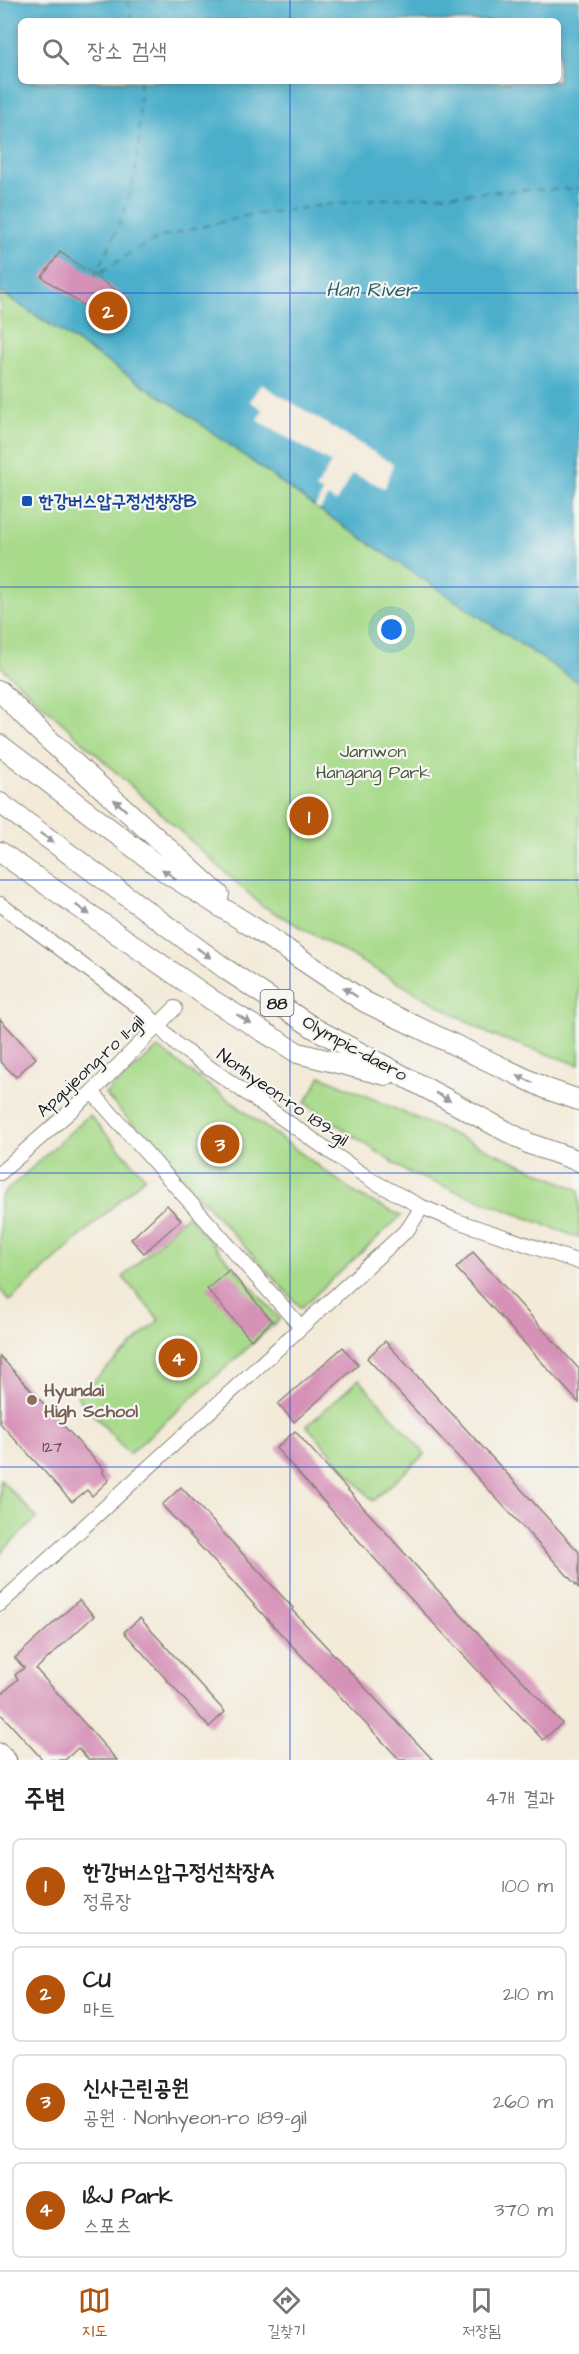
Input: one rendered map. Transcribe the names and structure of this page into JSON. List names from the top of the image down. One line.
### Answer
{"streets":{"highway":["88","Olympic-daero"],"street":["Apgujeong-ro 11-gil","Nonhyeon-ro 189-gil"]},"crossings":[["Apgujeong-ro 11-gil","Nonhyeon-ro 189-gil"]],"water":["Han River"],"parks":["Jamwon Hangang Park"],"places":{"transit":["한강버스압구정선창장B"],"other":["Hyundai High School"]},"house_numbers":["127"],"page":{"search":"장소 검색","pins":["2","1","3","4"],"heading":["주변","4개 결과"],"list":[{"mark":"1","name":"한강버스압구정선착장A","note":"정류장","value":"100 m"},{"mark":"2","name":"CU","note":"마트","value":"210 m"},{"mark":"3","name":"신사근린공원","note":"공원 · Nonhyeon-ro 189-gil","value":"260 m"},{"mark":"4","name":"I&J Park","note":"스포츠","value":"370 m"}],"nav":["지도","길찾기","저장됨"]}}
